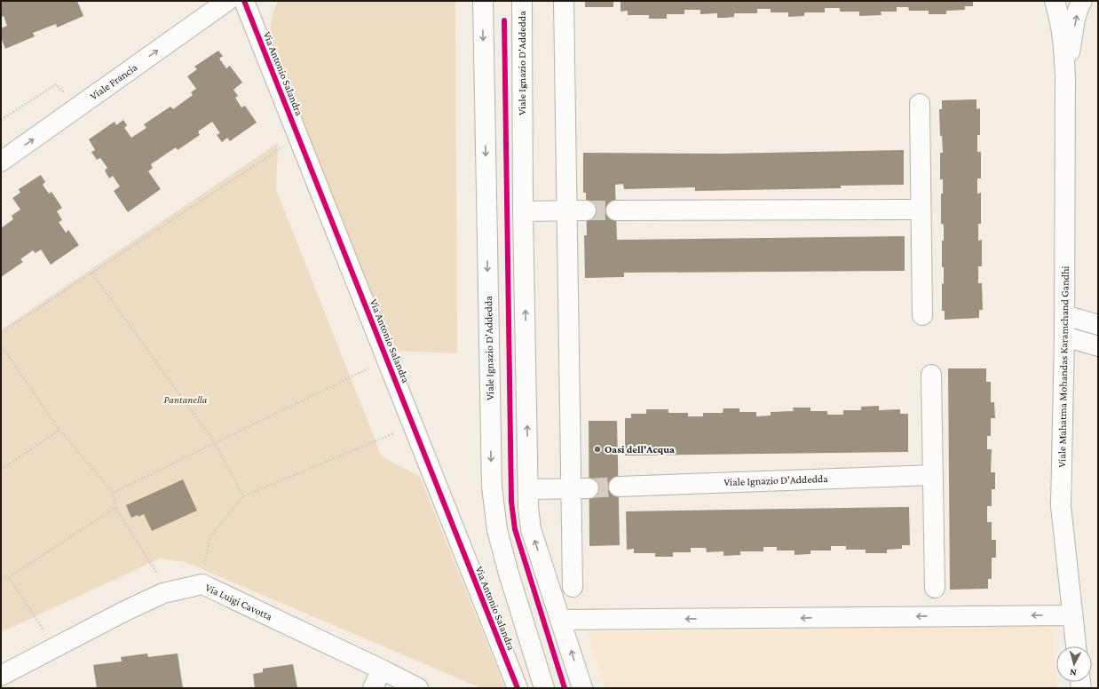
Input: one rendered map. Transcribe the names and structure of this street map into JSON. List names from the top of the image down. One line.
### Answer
{"streets":{"street":["Viale Ignazio D'Addedda","Via Antonio Salandra","Viale Francia","Viale Mahatma Mohandas Karamchand Gandhi","Via Luigi Cavotta"]},"one_way":["Viale Francia"],"parks":["Pantanella"],"places":["Oasi dell'Acqua"],"north":"bottom"}
